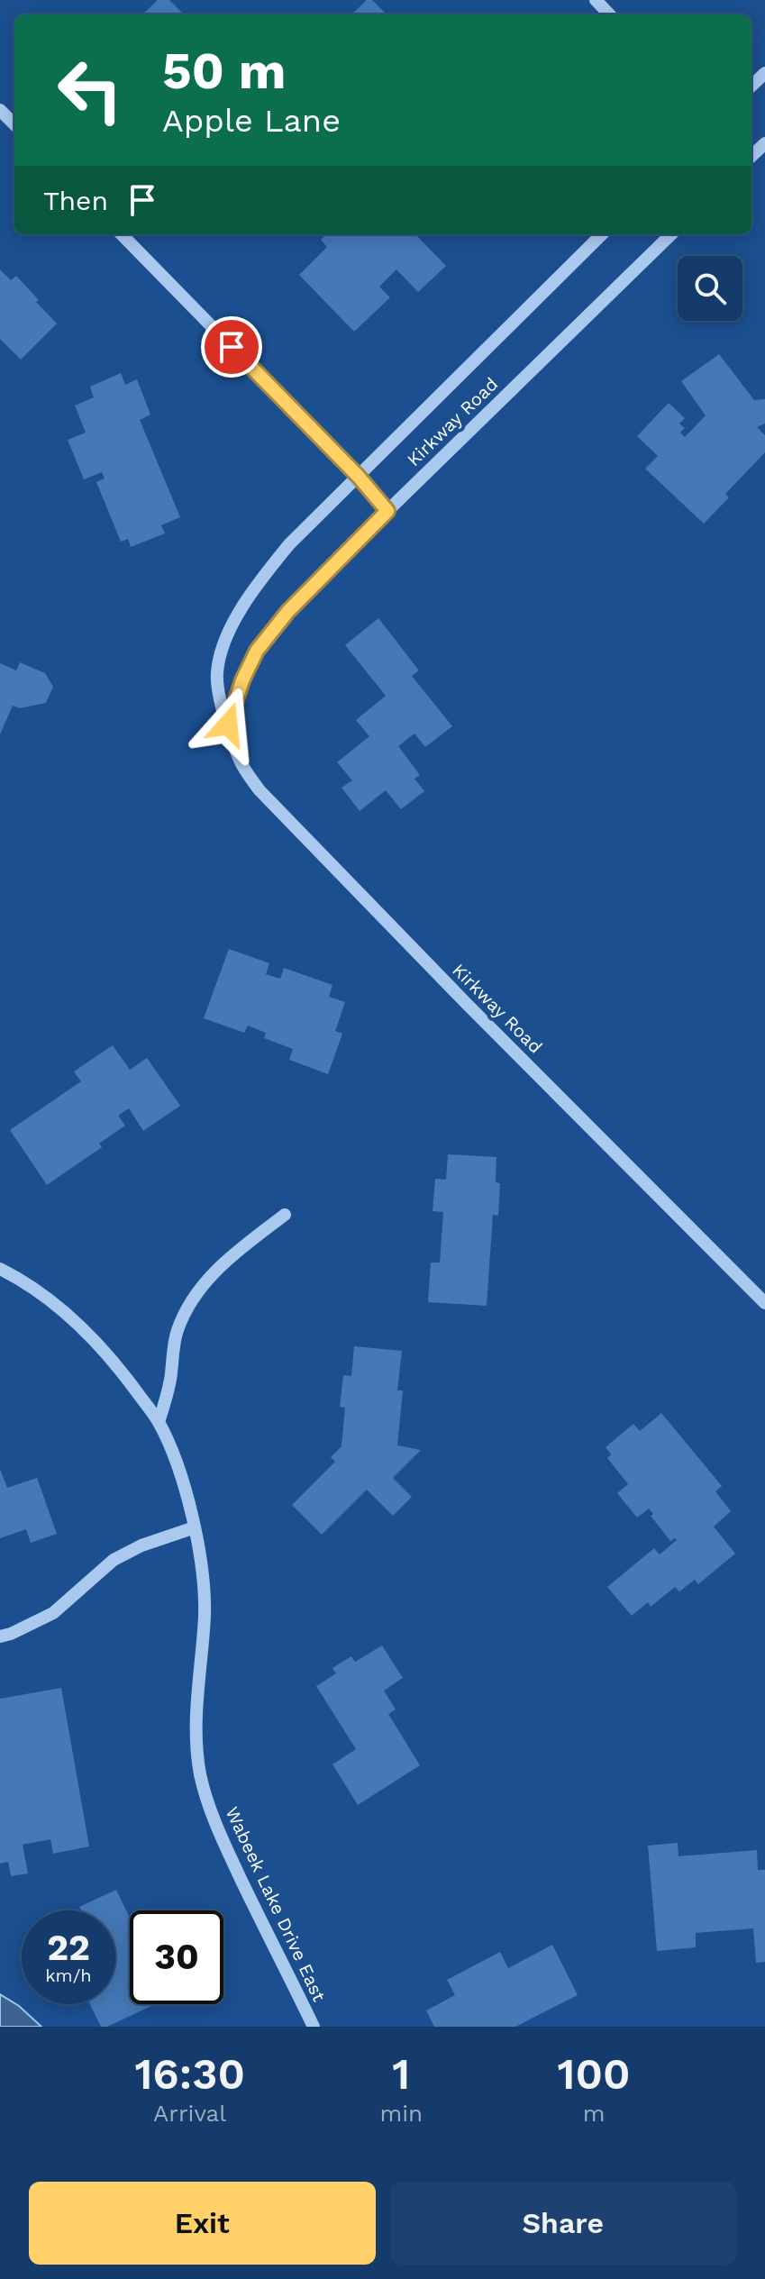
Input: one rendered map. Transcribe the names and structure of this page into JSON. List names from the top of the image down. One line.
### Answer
{"streets":{"street":["Kirkway Road","Wabeek Lake Drive East"]},"page":{"turn":["50 m","Apple Lane"],"then":"Then","speed":"22 km/h","limit":"30","eta":["16:30","Arrival","1","min","100","m"],"buttons":["Exit","Share"]}}
